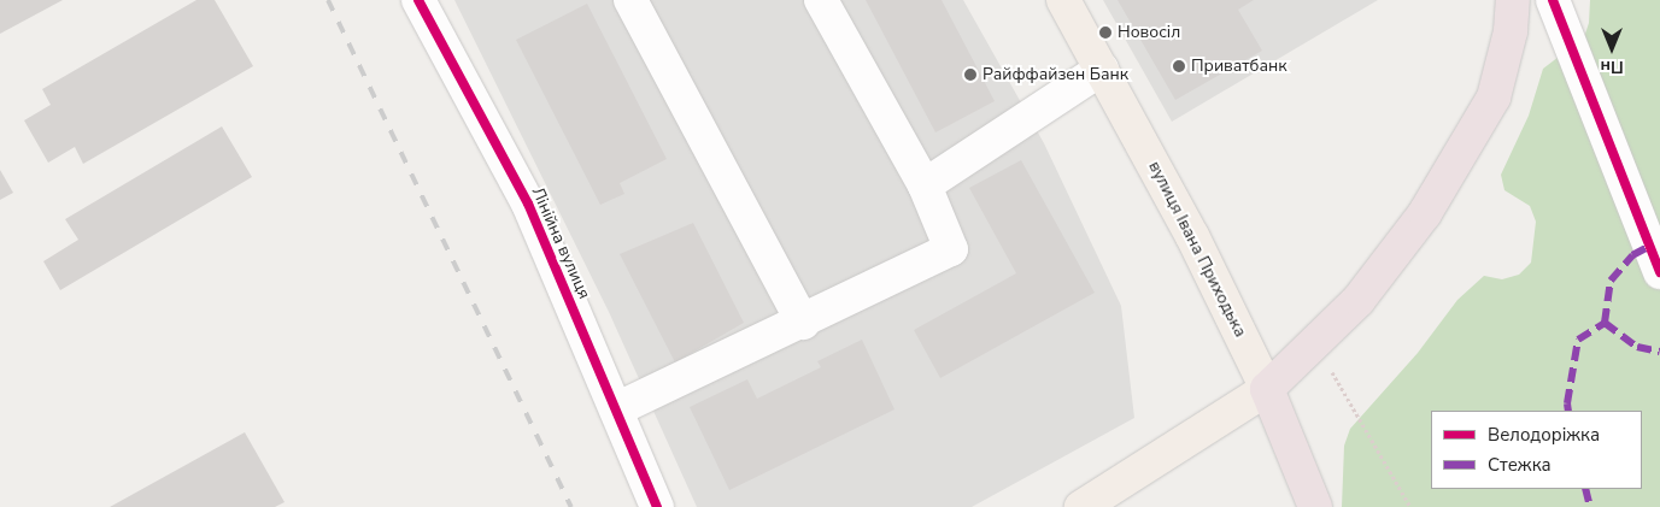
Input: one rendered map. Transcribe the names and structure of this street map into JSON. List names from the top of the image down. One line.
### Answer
{"streets":{"highway":["вулиця Івана Приходька"],"street":["Лінійна вулиця"]},"places":["Новосіл","Приватбанк","Райффайзен Банк"],"legend":["Велодоріжка","Стежка"],"north":"bottom"}
